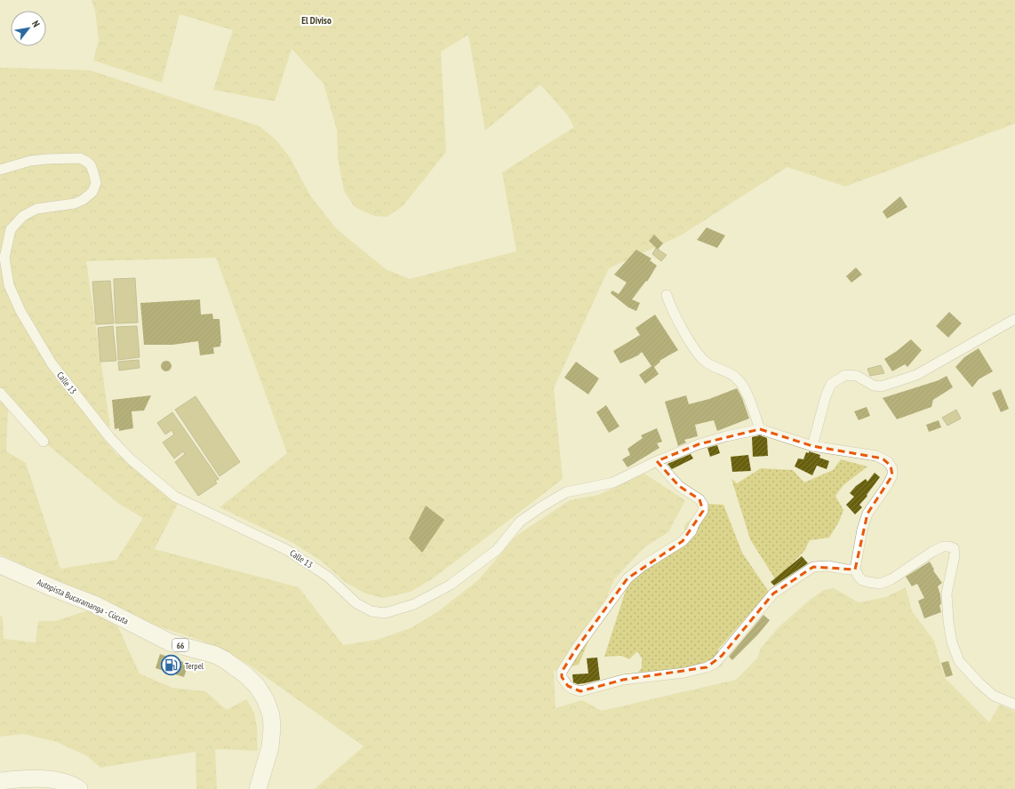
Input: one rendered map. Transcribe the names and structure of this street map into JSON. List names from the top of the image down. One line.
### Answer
{"streets":{"highway":["Autopista Bucaramanga - Cúcuta","66"],"street":["Calle 13"]},"districts":["El Diviso"],"places":{"fuel station":["Terpel"]},"north":"top right"}
